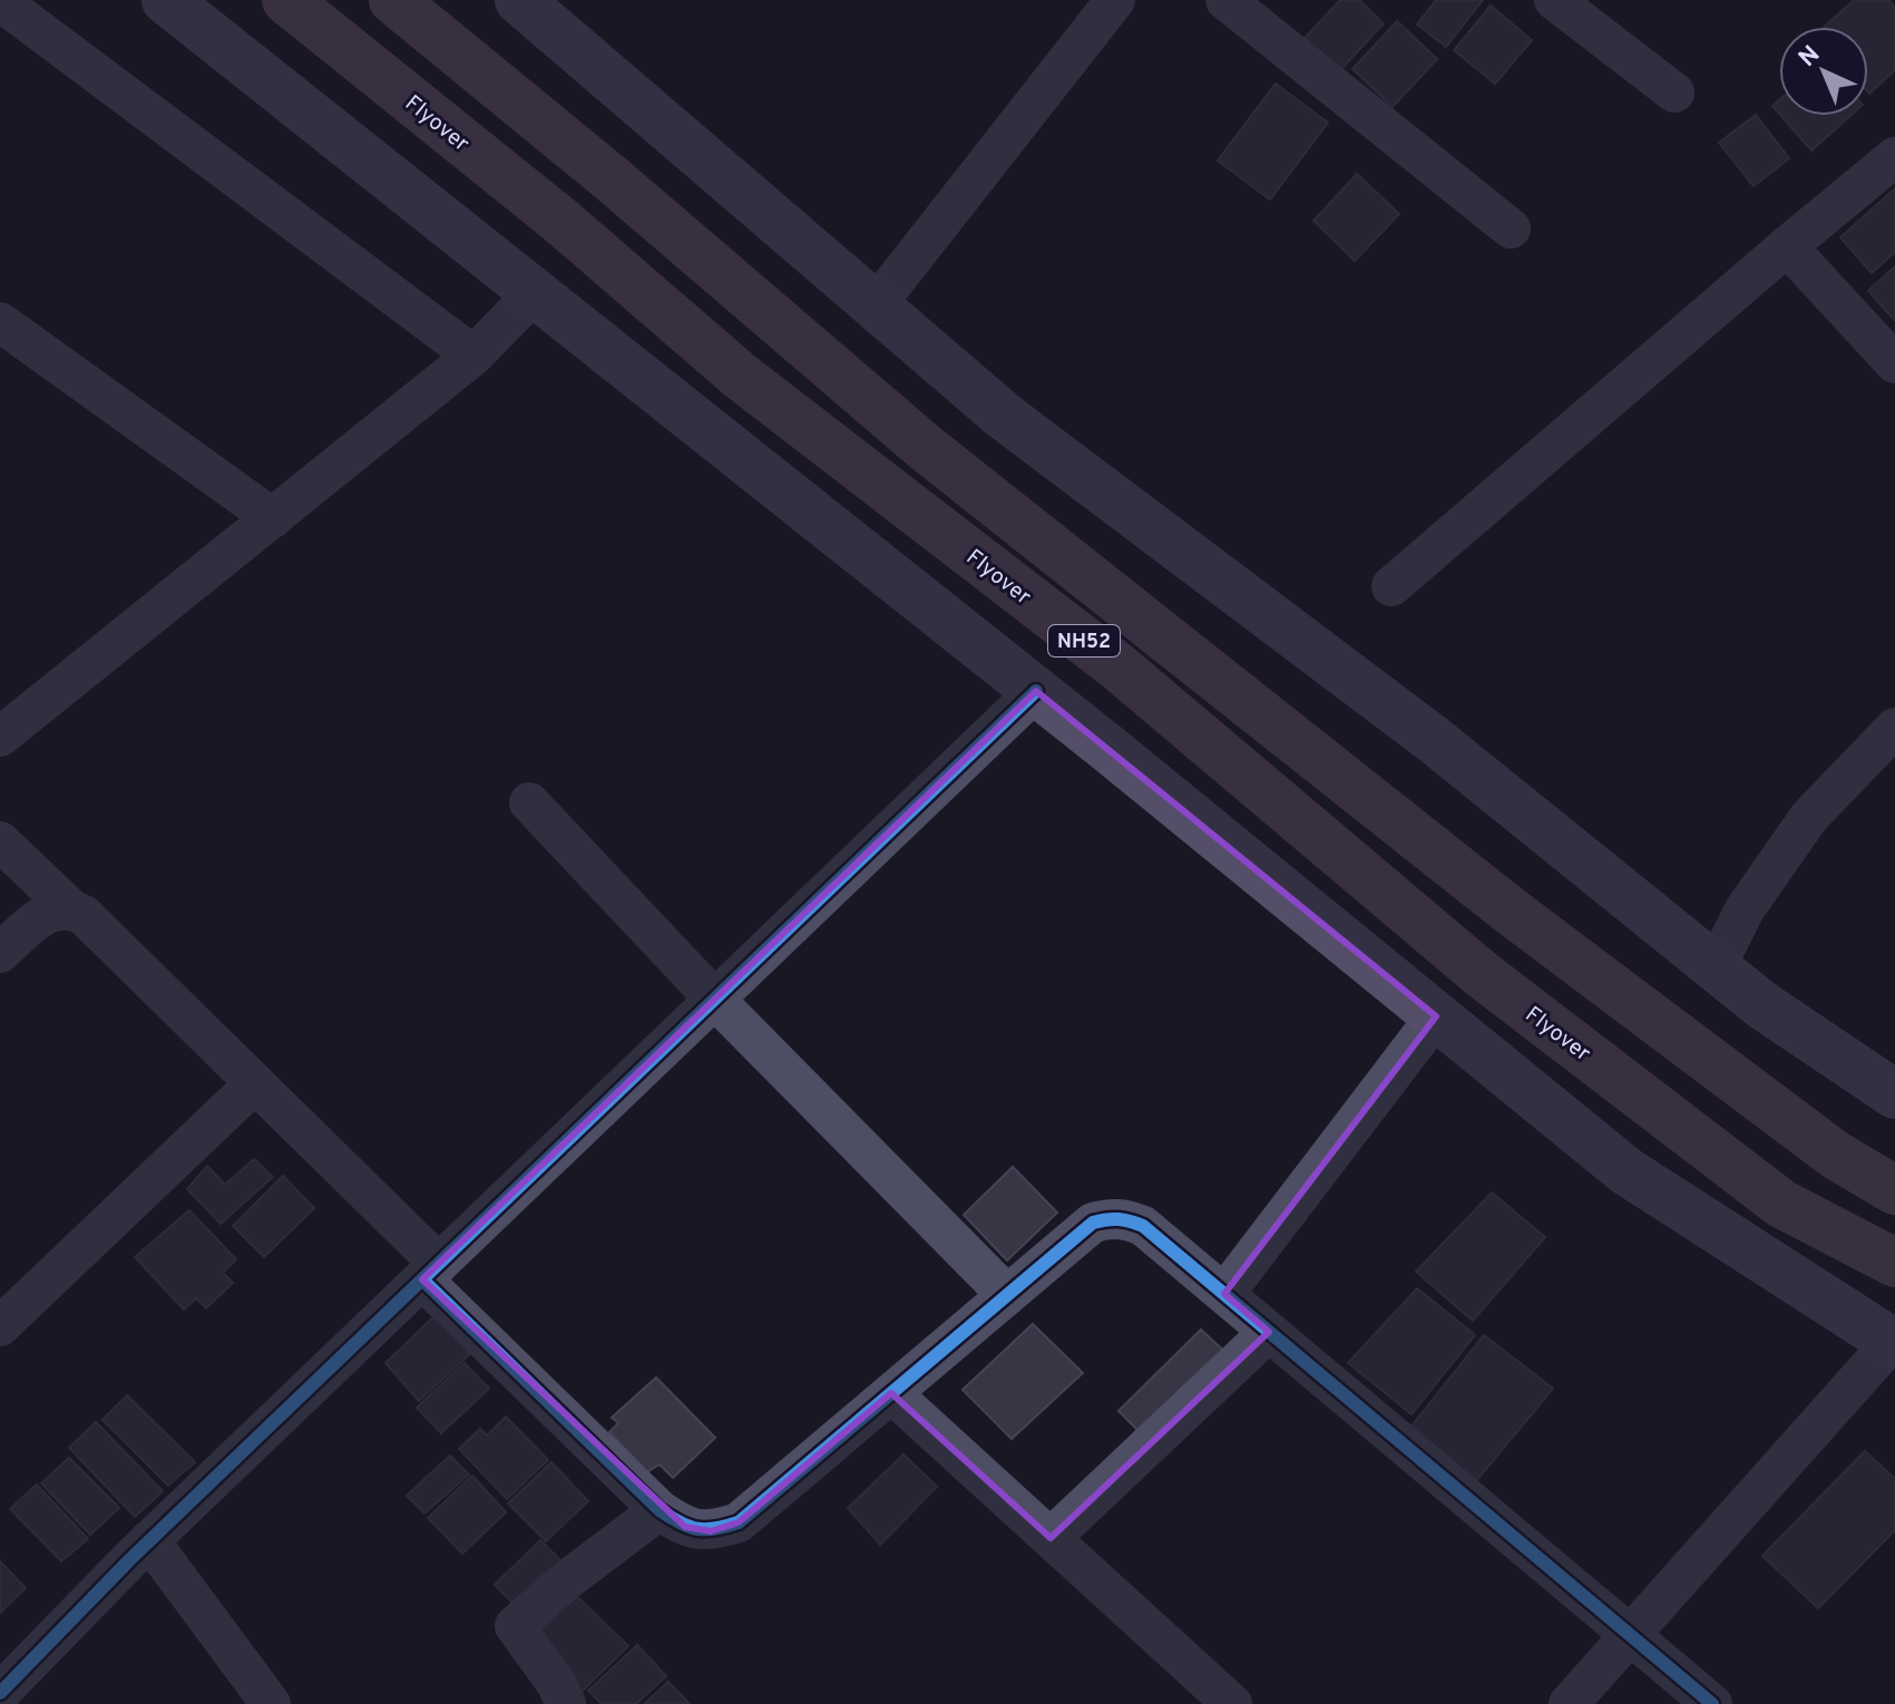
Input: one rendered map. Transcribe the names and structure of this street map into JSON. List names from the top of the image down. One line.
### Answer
{"streets":{"highway":["Flyover","NH52"]},"north":"top left"}
